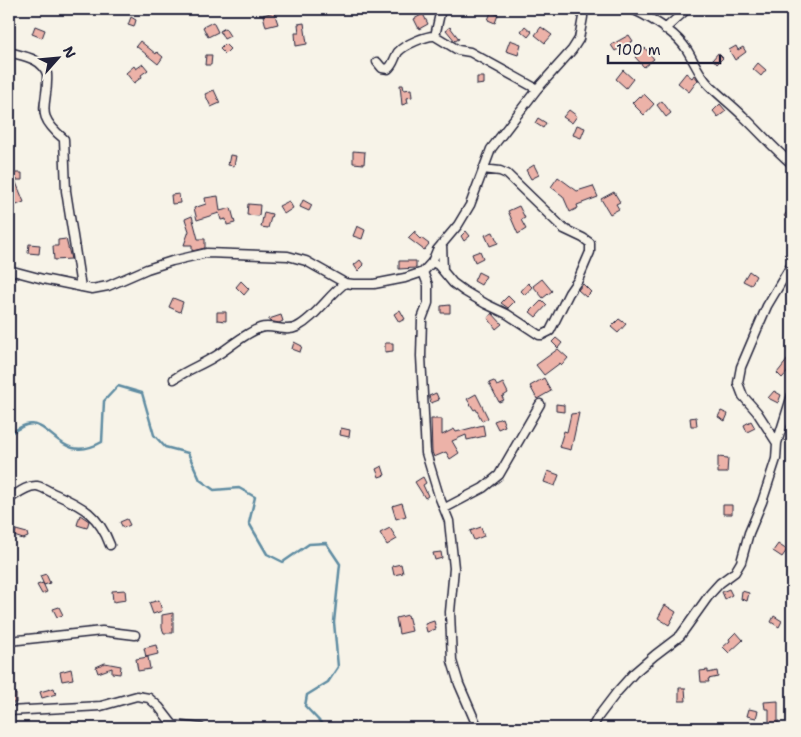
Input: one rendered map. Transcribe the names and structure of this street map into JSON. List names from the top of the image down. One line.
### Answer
{"scale_bar":"100 m","north":"top right"}
